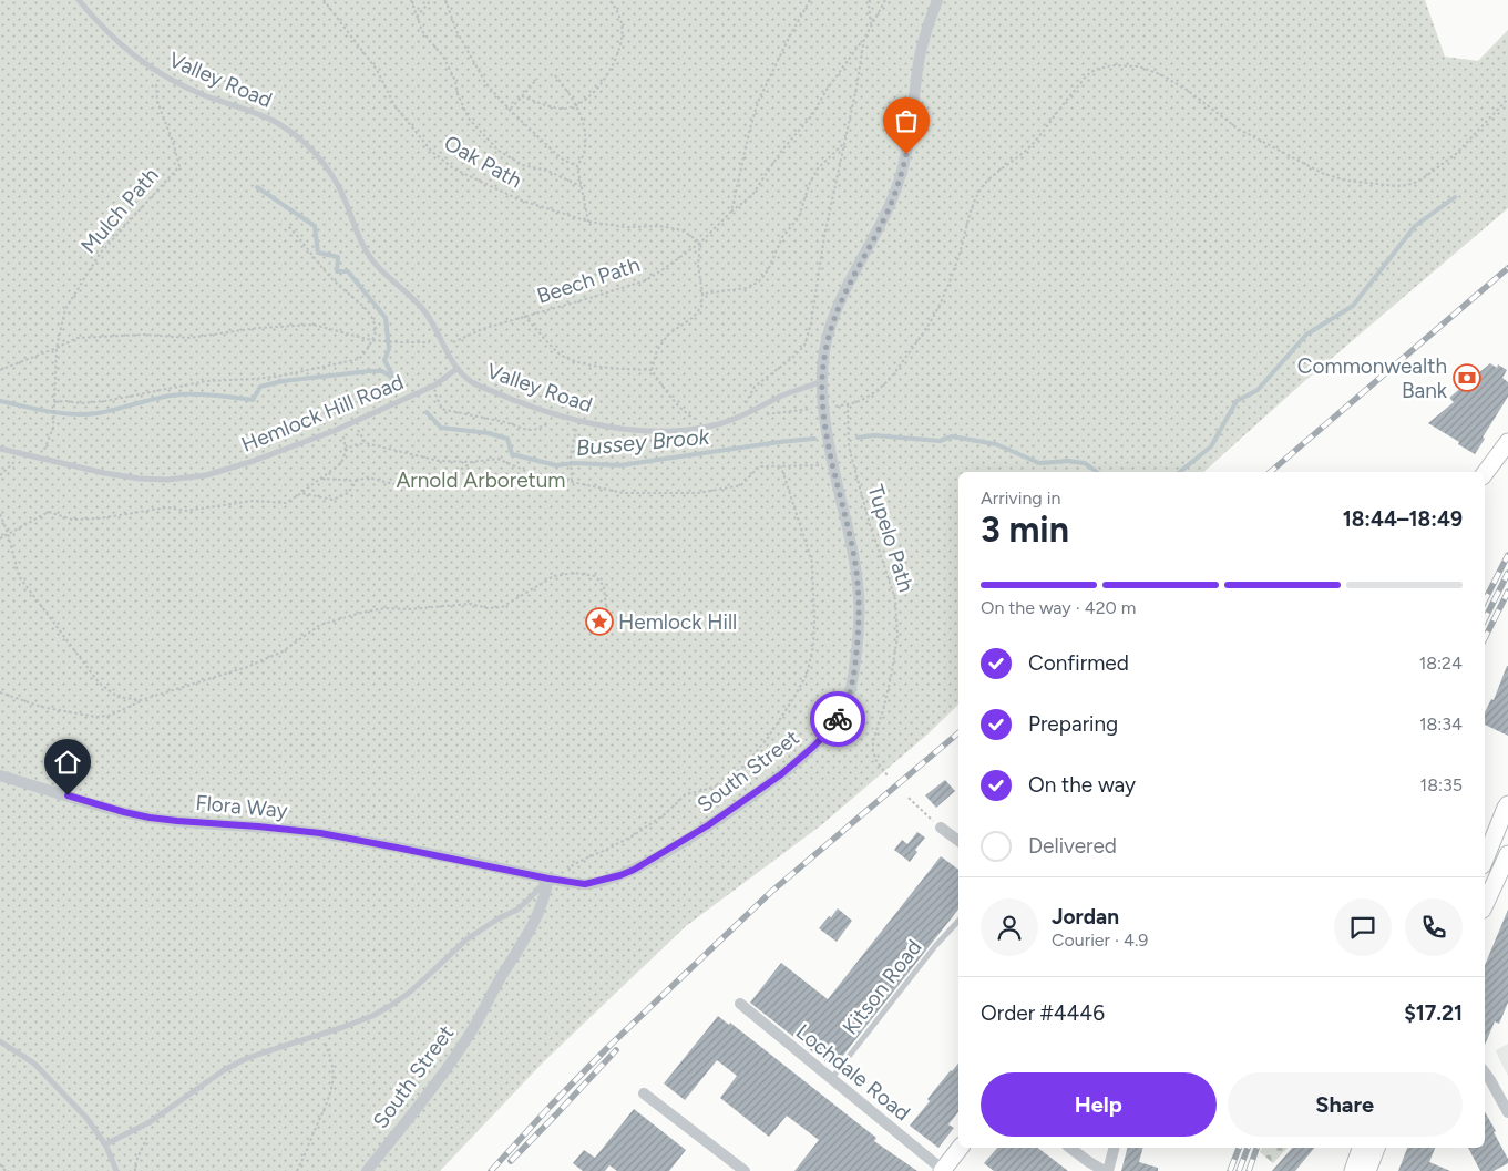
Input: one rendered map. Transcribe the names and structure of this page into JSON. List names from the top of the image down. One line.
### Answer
{"streets":{"street":["South Street","Flora Way","Lochdale Road"],"lane":["Valley Road","Hemlock Hill Road","Kitson Road"],"path":["Oak Path","Mulch Path","Beech Path","Tupelo Path"]},"crossings":[["Valley Road","Mulch Path"],["Valley Road","Beech Path"],["Valley Road","Hemlock Hill Road"],["Valley Road","South Street"],["Oak Path","Beech Path"],["Mulch Path","Hemlock Hill Road"],["South Street","Flora Way"],["Kitson Road","Lochdale Road"]],"water":["Bussey Brook"],"parks":["Arnold Arboretum"],"places":{"bank":["Commonwealth Bank"],"place":["Hemlock Hill"]},"page":{"heading":["3 min","Arriving in","18:44–18:49"],"panel":["Jordan","Courier · 4.9","Order #4446","$17.21"],"bar":"On the way · 420 m","list":[["Confirmed","18:24"],["Preparing","18:34"],["On the way","18:35"],"Delivered"],"buttons":["Help","Share"]}}
